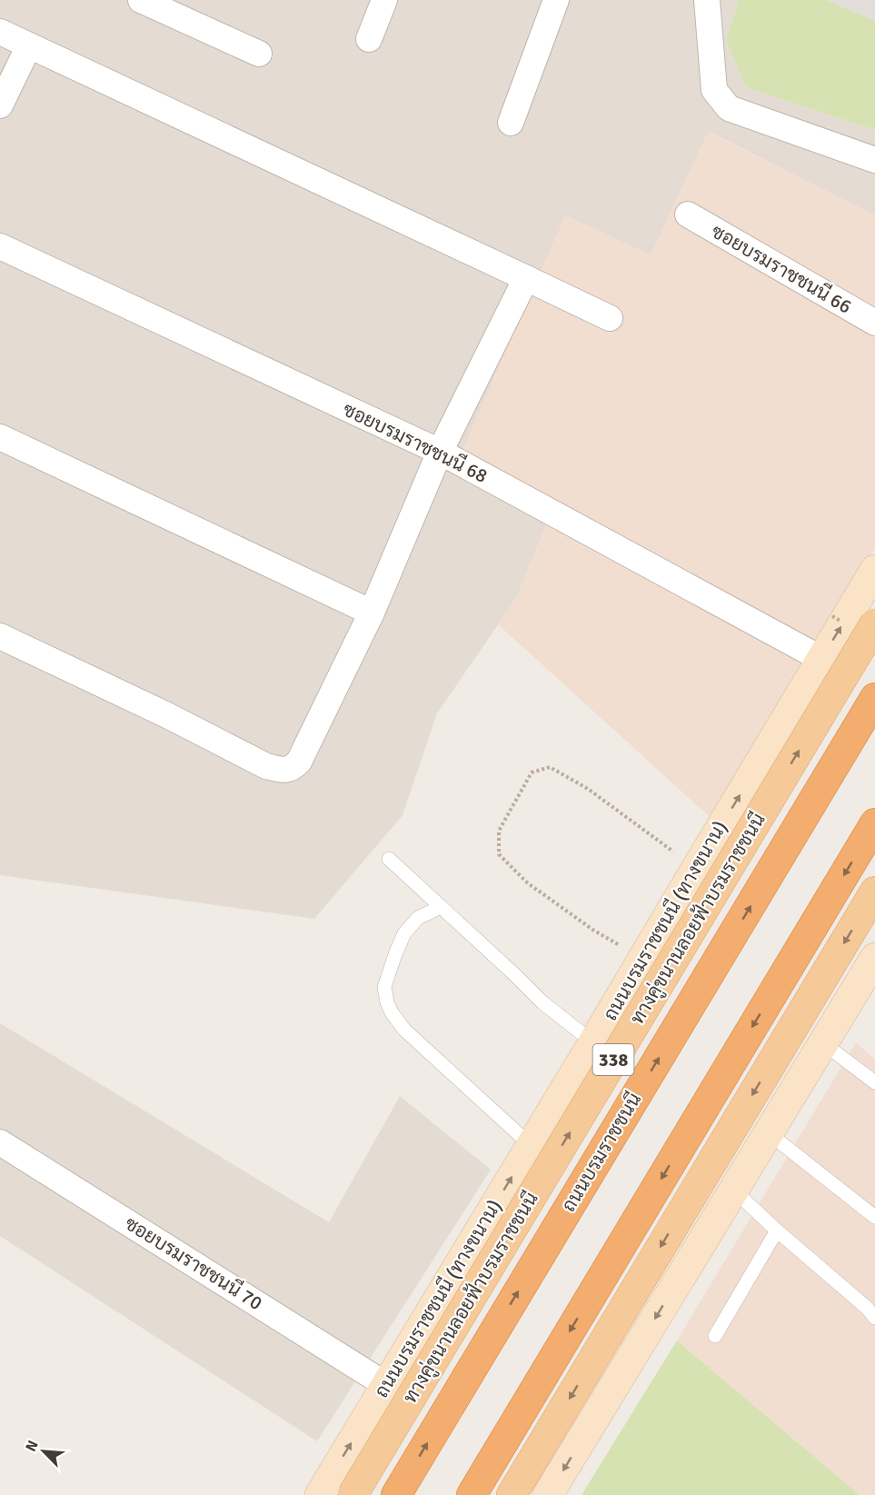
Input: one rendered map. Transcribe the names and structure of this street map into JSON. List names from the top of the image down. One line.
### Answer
{"streets":{"highway":["338","ถนนบรมราชชนนี"],"main road":["ทางคู่ขนานลอยฟ้าบรมราชชนนี","ถนนบรมราชชนนี (ทางขนาน)"],"street":["ซอยบรมราชชนนี 66","ซอยบรมราชชนนี 68","ซอยบรมราชชนนี 70"]},"crossings":[["ซอยบรมราชชนนี 68","ถนนบรมราชชนนี (ทางขนาน)"],["ถนนบรมราชชนนี (ทางขนาน)","ซอยบรมราชชนนี 70"]],"north":"top left"}
